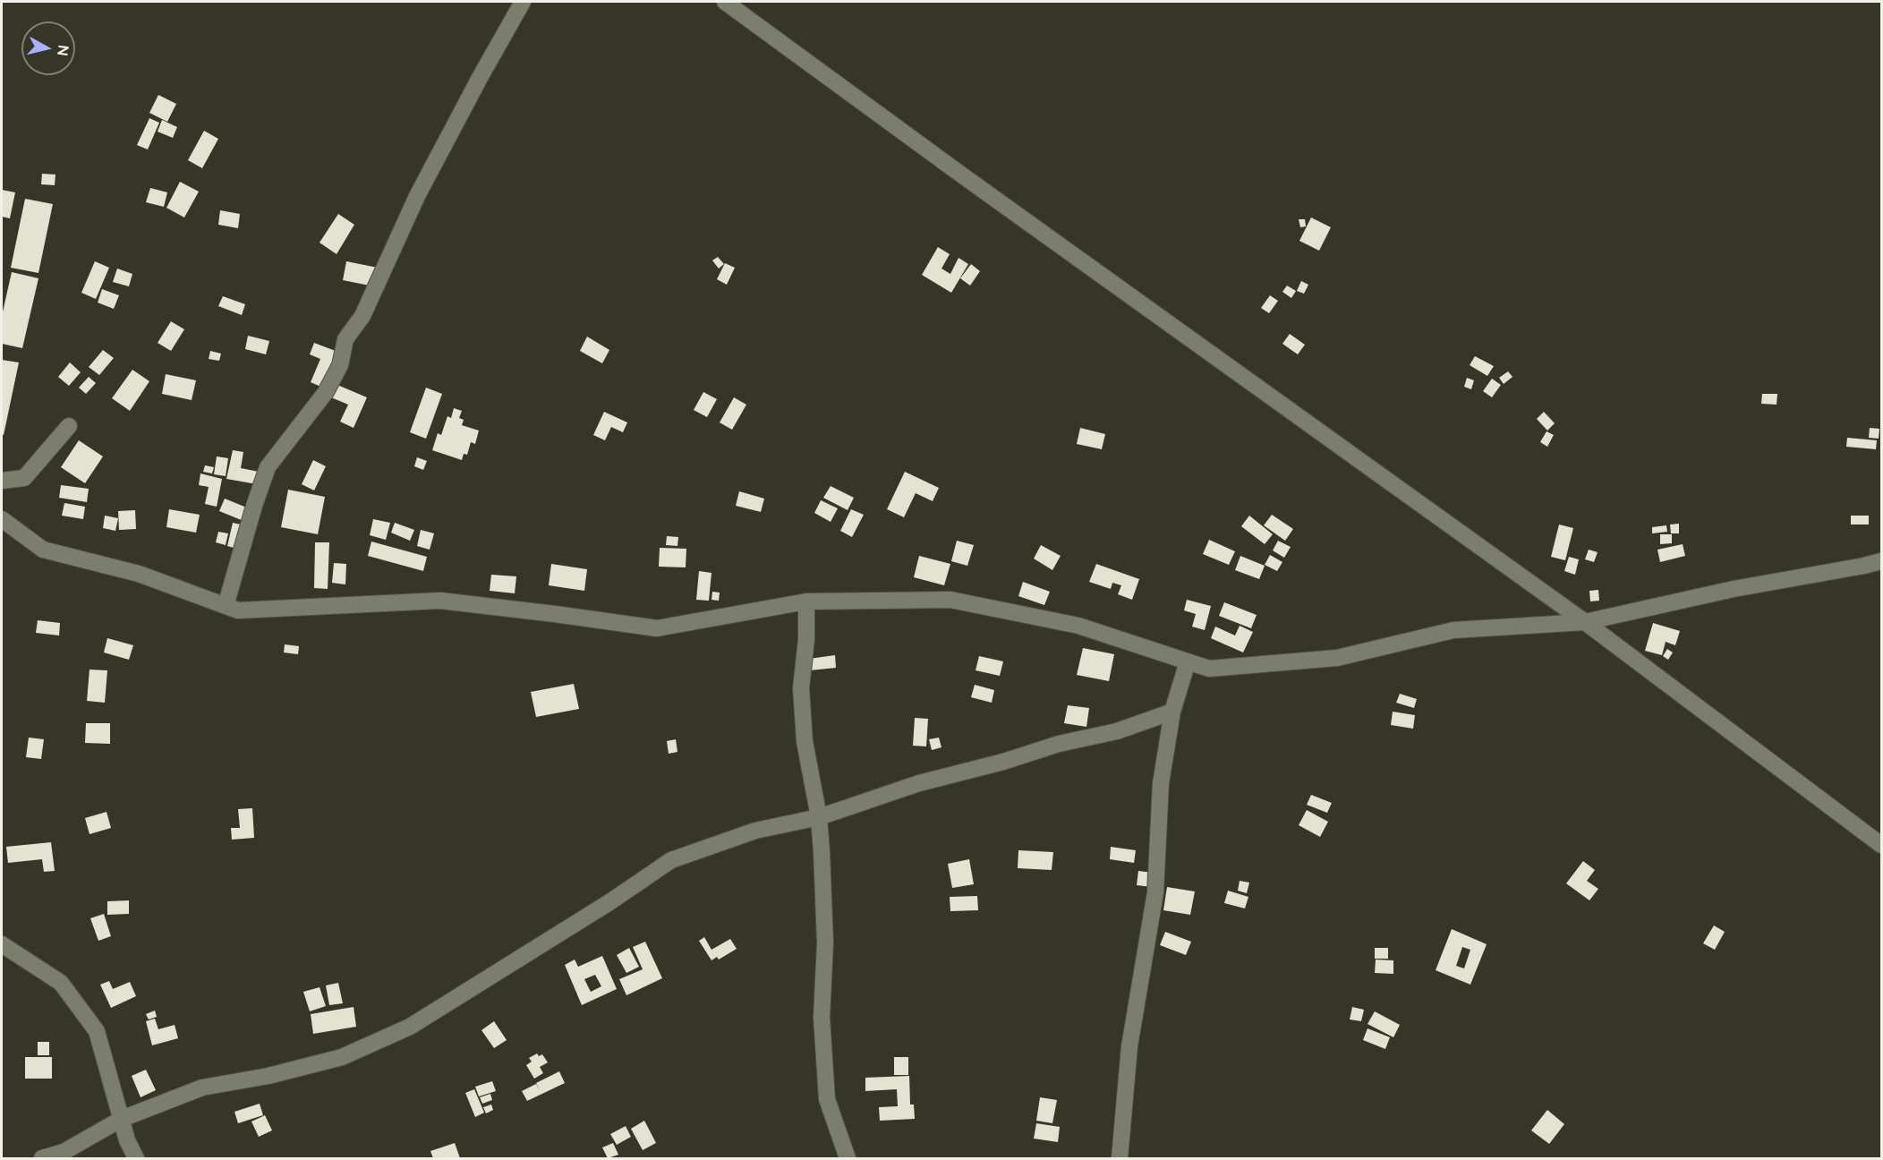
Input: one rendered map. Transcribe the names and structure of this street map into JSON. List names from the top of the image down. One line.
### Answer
{"north":"right"}
